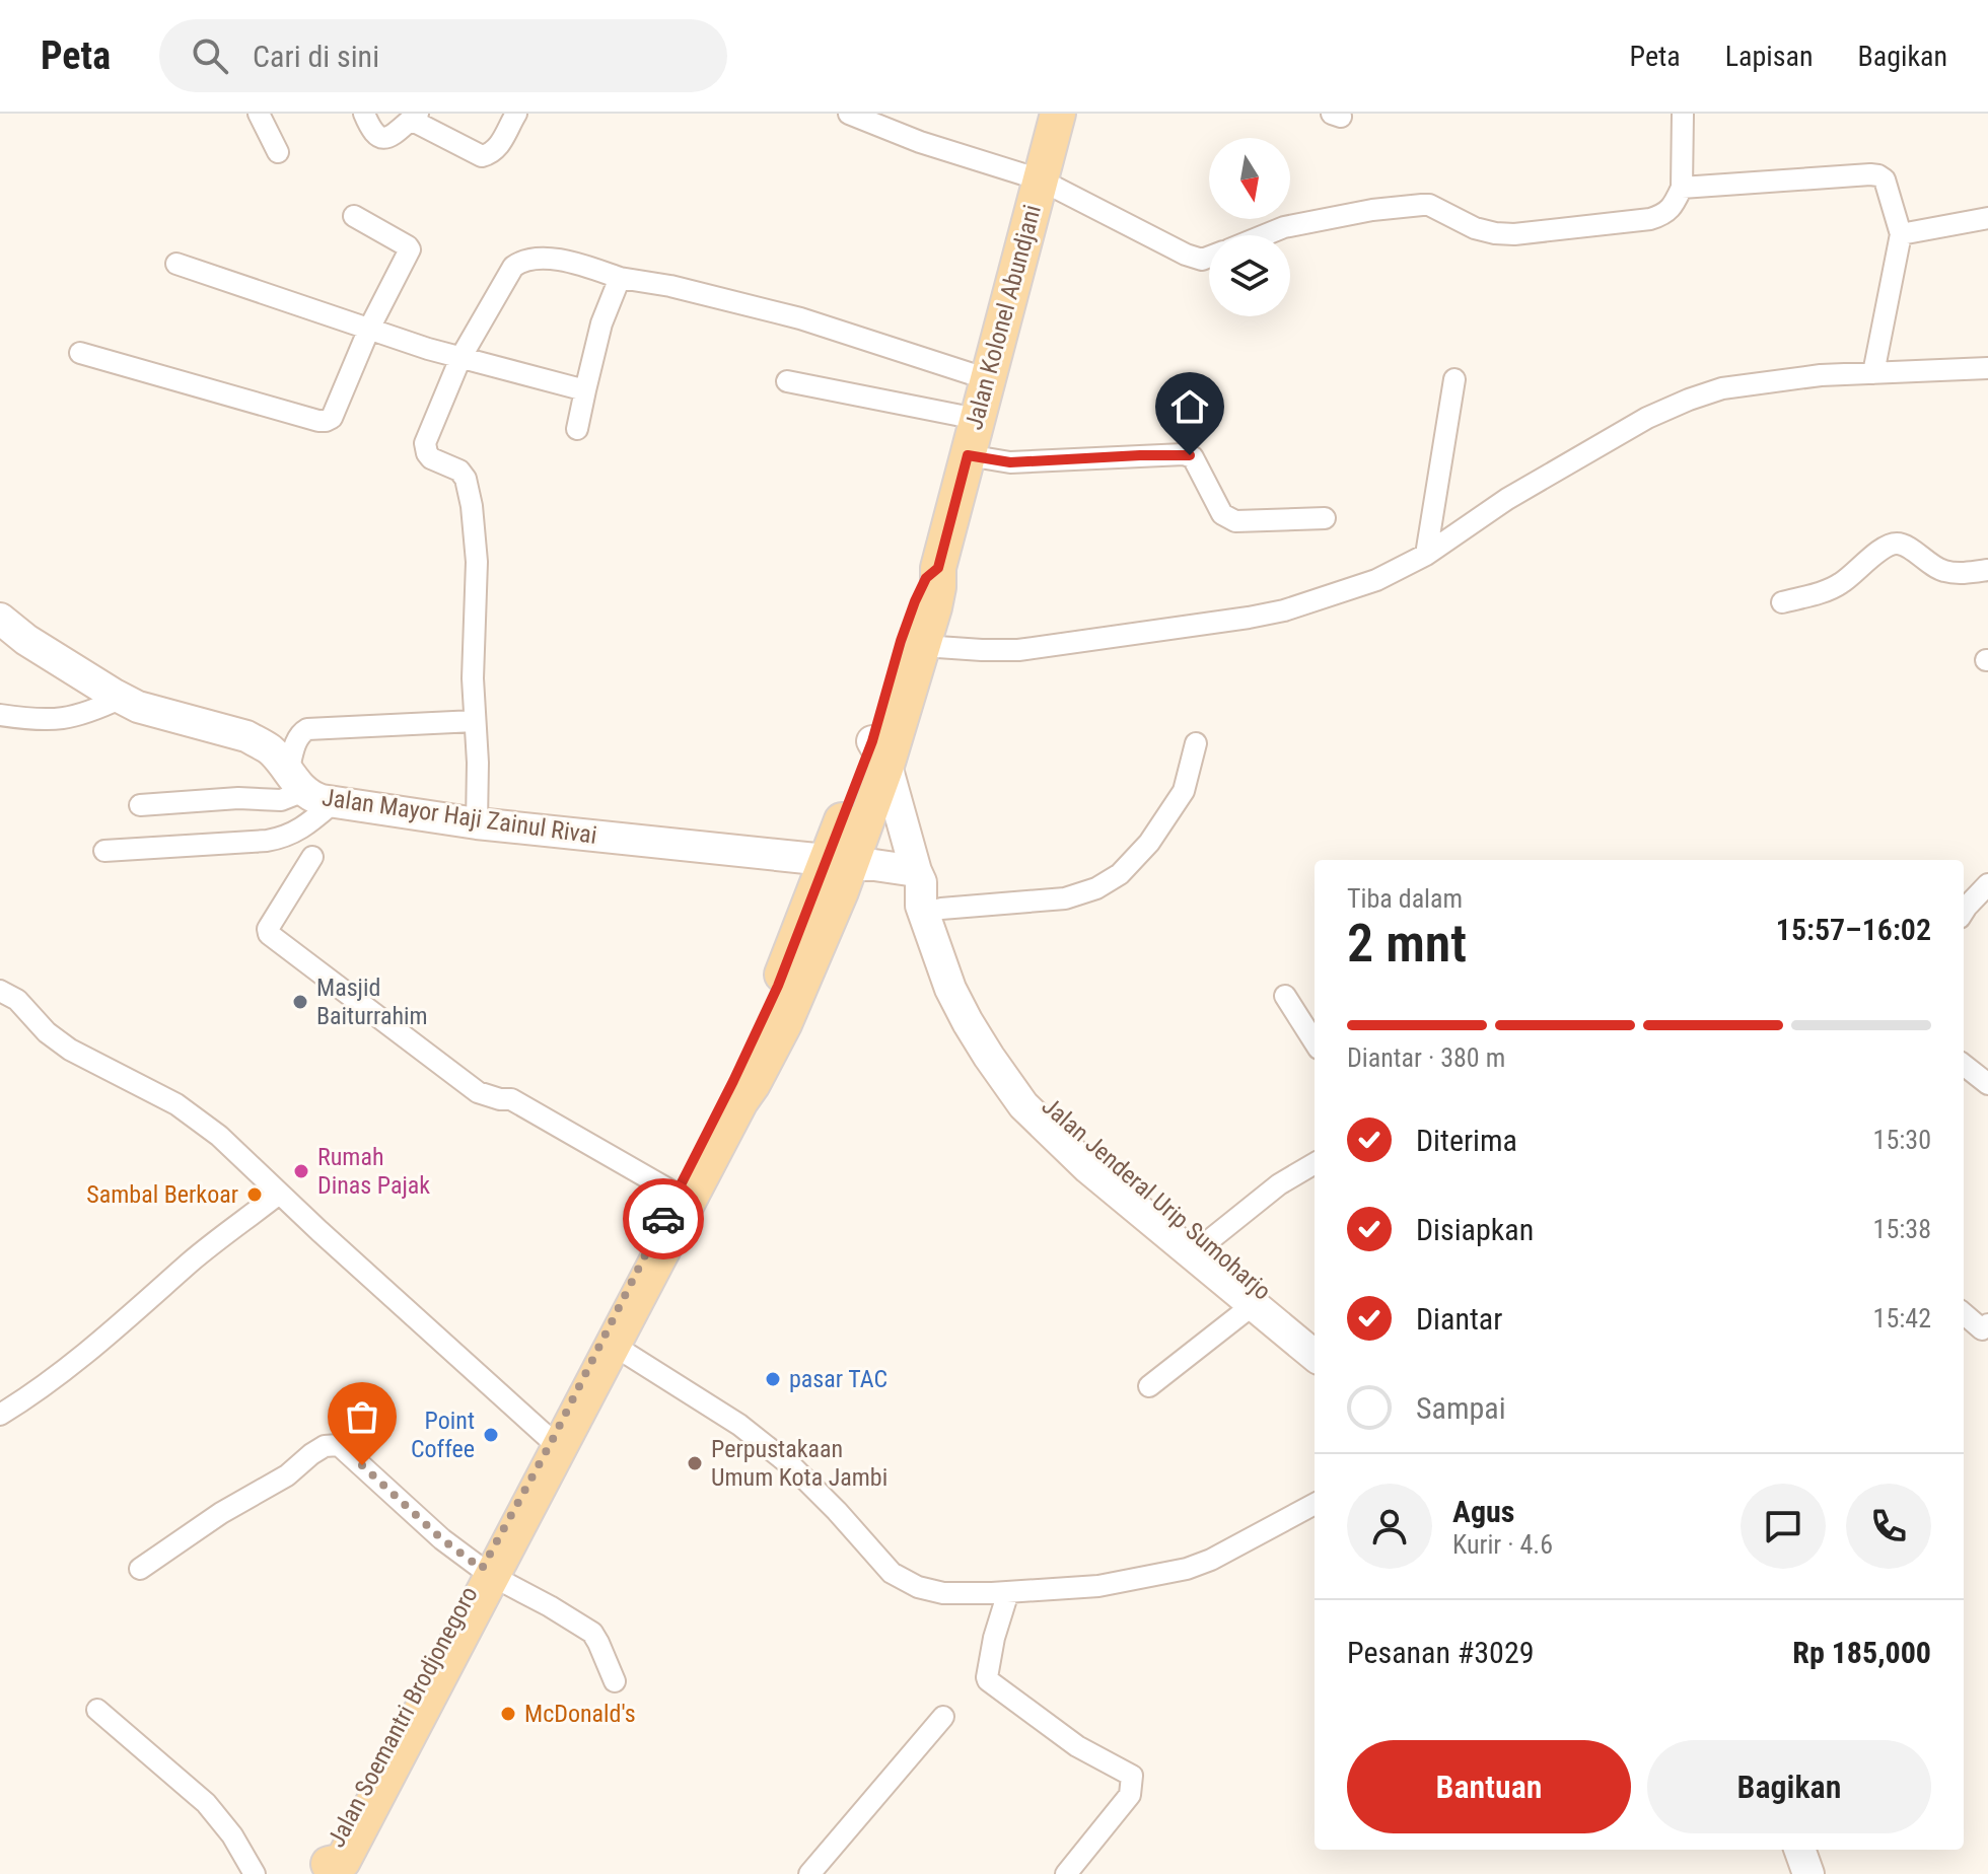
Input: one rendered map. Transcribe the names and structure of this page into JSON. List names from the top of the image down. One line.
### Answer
{"streets":{"main road":["Jalan Kolonel Abundjani","Jalan Soemantri Brodjonegoro"],"street":["Jalan Mayor Haji Zainul Rivai","Jalan Jenderal Urip Sumoharjo"]},"crossings":[["Jalan Kolonel Abundjani","Jalan Mayor Haji Zainul Rivai"],["Jalan Kolonel Abundjani","Jalan Soemantri Brodjonegoro"],["Jalan Mayor Haji Zainul Rivai","Jalan Jenderal Urip Sumoharjo"],["Jalan Mayor Haji Zainul Rivai","Jalan Soemantri Brodjonegoro"]],"places":["Masjid Baiturrahim","Rumah Dinas Pajak","Sambal Berkoar","pasar TAC","Point Coffee","Perpustakaan Umum Kota Jambi","McDonald's"],"north":"bottom","page":{"header":"Peta","search":"Cari di sini","nav":["Peta","Lapisan","Bagikan"],"heading":["2 mnt","Tiba dalam","15:57–16:02"],"panel":["Agus","Kurir · 4.6","Pesanan #3029","Rp 185,000"],"bar":"Diantar · 380 m","list":[["Diterima","15:30"],["Disiapkan","15:38"],["Diantar","15:42"],"Sampai"],"buttons":["Bantuan","Bagikan"]}}
